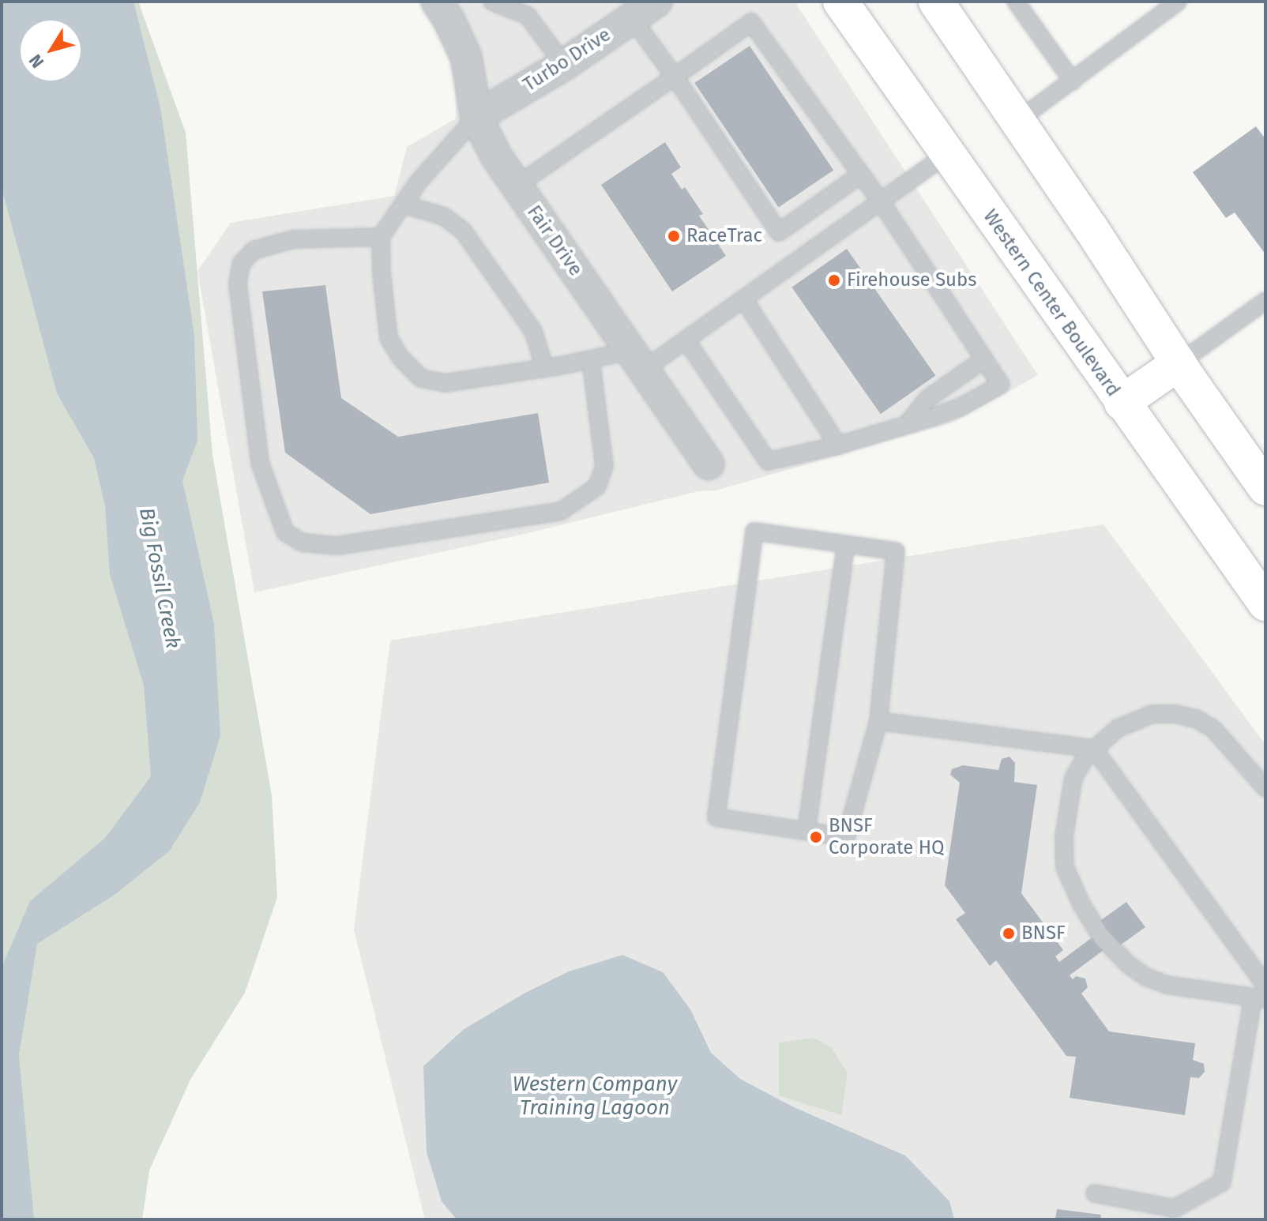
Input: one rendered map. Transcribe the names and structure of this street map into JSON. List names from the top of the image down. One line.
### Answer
{"streets":{"main road":["Western Center Boulevard"],"street":["Turbo Drive","Fair Drive"]},"crossings":[["Turbo Drive","Fair Drive"]],"water":["Big Fossil Creek","Western Company Training Lagoon"],"places":["RaceTrac","Firehouse Subs","BNSF Corporate HQ","BNSF"],"north":"bottom left"}
